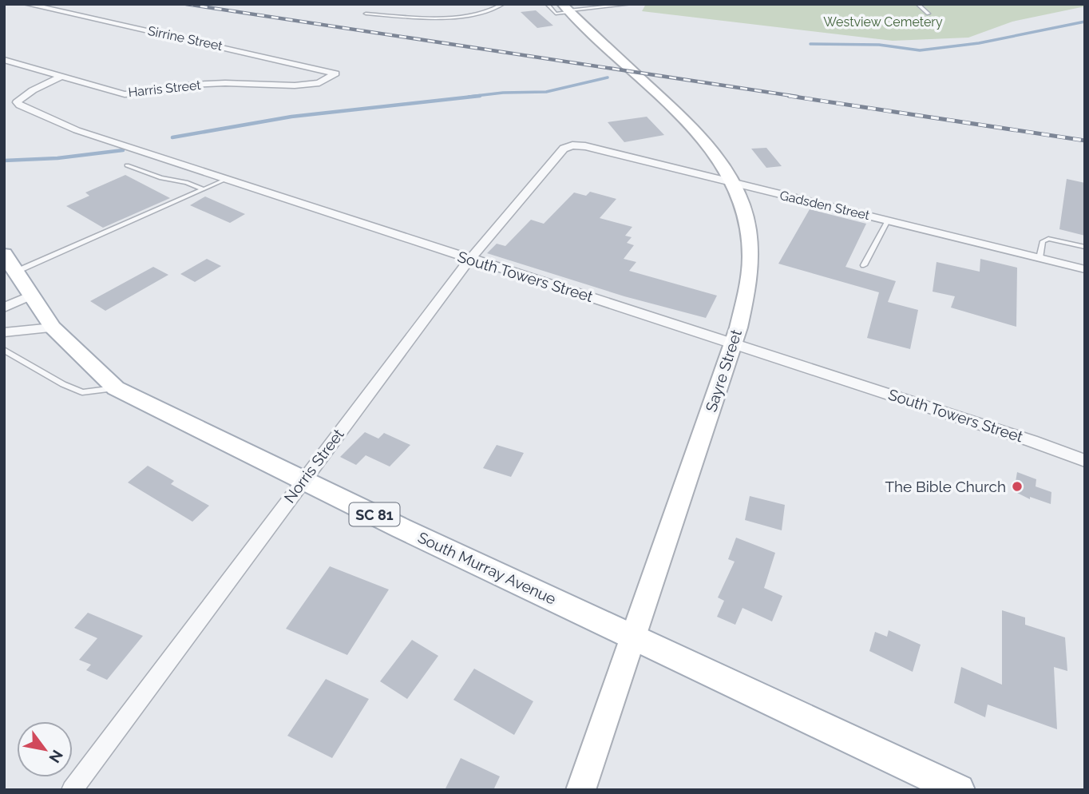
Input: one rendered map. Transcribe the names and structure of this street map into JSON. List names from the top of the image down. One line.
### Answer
{"streets":{"main road":["Sayre Street","SC 81","South Murray Avenue"],"street":["Sirrine Street","Harris Street","Gadsden Street","South Towers Street","Norris Street"]},"crossings":[["Sirrine Street","Harris Street"],["Harris Street","South Towers Street"],["Gadsden Street","Sayre Street"],["Gadsden Street","Norris Street"],["South Towers Street","Sayre Street"],["South Towers Street","Norris Street"],["Sayre Street","South Murray Avenue"],["Norris Street","South Murray Avenue"]],"parks":["Westview Cemetery"],"places":["The Bible Church"],"north":"bottom right"}
